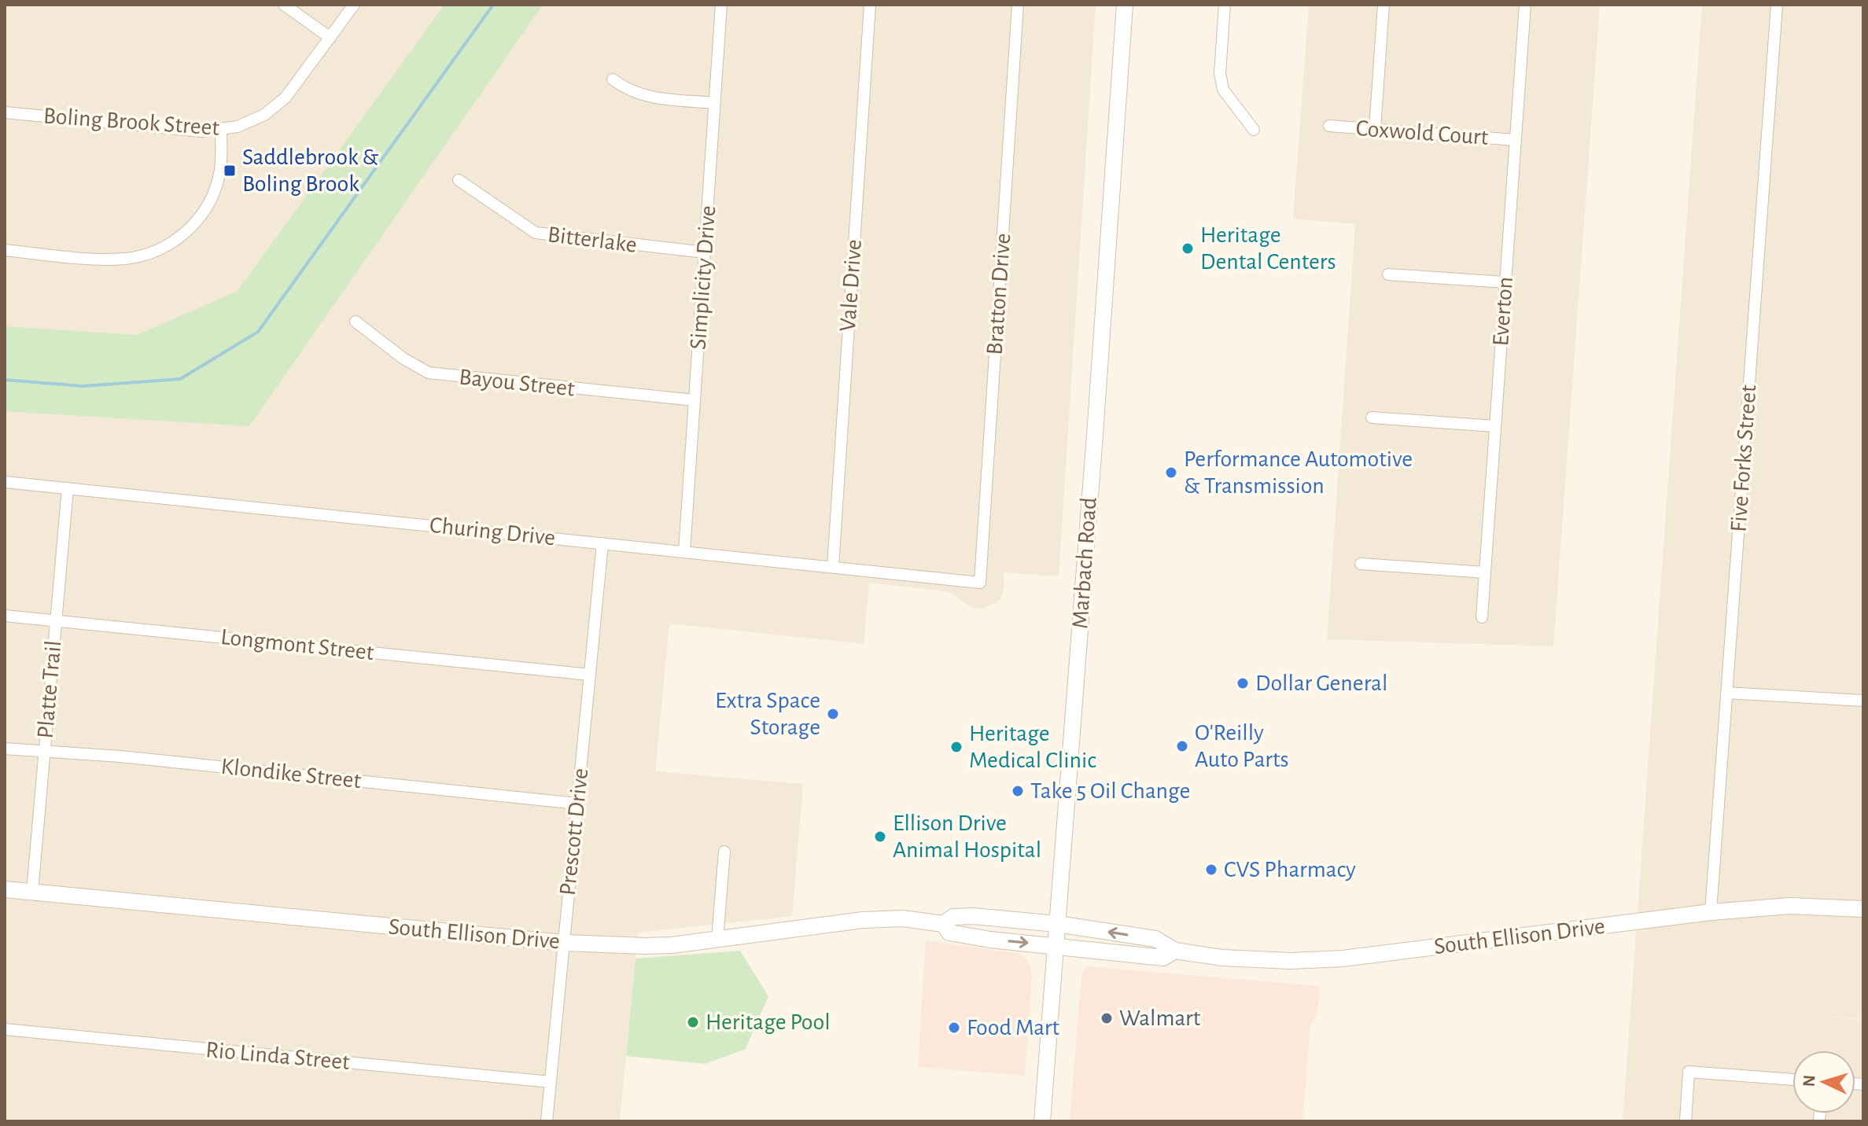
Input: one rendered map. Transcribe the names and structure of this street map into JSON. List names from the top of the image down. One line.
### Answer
{"streets":{"street":["Boling Brook Street","Coxwold Court","Bitterlake","Simplicity Drive","Vale Drive","Bratton Drive","Everton","Bayou Street","Five Forks Street","Churing Drive","Marbach Road","Longmont Street","Platte Trail","Klondike Street","Prescott Drive","South Ellison Drive","Rio Linda Street"]},"crossings":[["Coxwold Court","Everton"],["Bitterlake","Simplicity Drive"],["Simplicity Drive","Bayou Street"],["Simplicity Drive","Churing Drive"],["Vale Drive","Churing Drive"],["Bratton Drive","Churing Drive"],["Five Forks Street","South Ellison Drive"],["Churing Drive","Platte Trail"],["Churing Drive","Prescott Drive"],["Marbach Road","South Ellison Drive"],["Longmont Street","Platte Trail"],["Longmont Street","Prescott Drive"],["Platte Trail","Klondike Street"],["Platte Trail","South Ellison Drive"],["Klondike Street","Prescott Drive"],["Prescott Drive","South Ellison Drive"],["Prescott Drive","Rio Linda Street"]],"places":{"transit":["Saddlebrook & Boling Brook"],"other":["Heritage Dental Centers","Performance Automotive & Transmission","Dollar General","Extra Space Storage","O'Reilly Auto Parts","Heritage Medical Clinic","Take 5 Oil Change","Ellison Drive Animal Hospital","CVS Pharmacy","Walmart","Heritage Pool","Food Mart"]},"north":"left"}
